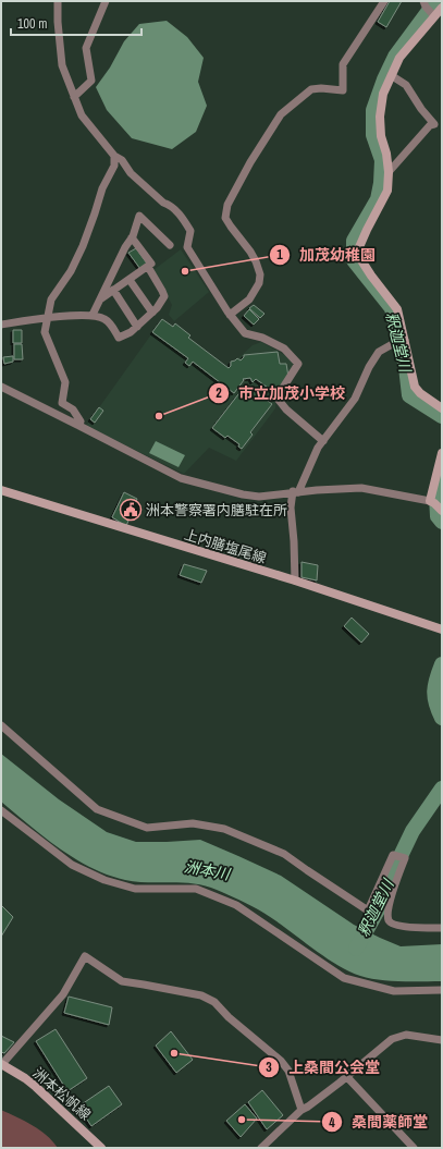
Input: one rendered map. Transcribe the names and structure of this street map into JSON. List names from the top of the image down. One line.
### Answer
{"streets":{"main road":["上内膳塩尾線","洲本松帆線"]},"water":["釈迦堂川","洲本川"],"places":{"other":["加茂幼稚園","市立加茂小学校","上桑間公会堂","桑間薬師堂"],"public building":["洲本警察署内膳駐在所"]},"scale_bar":"100 m"}
